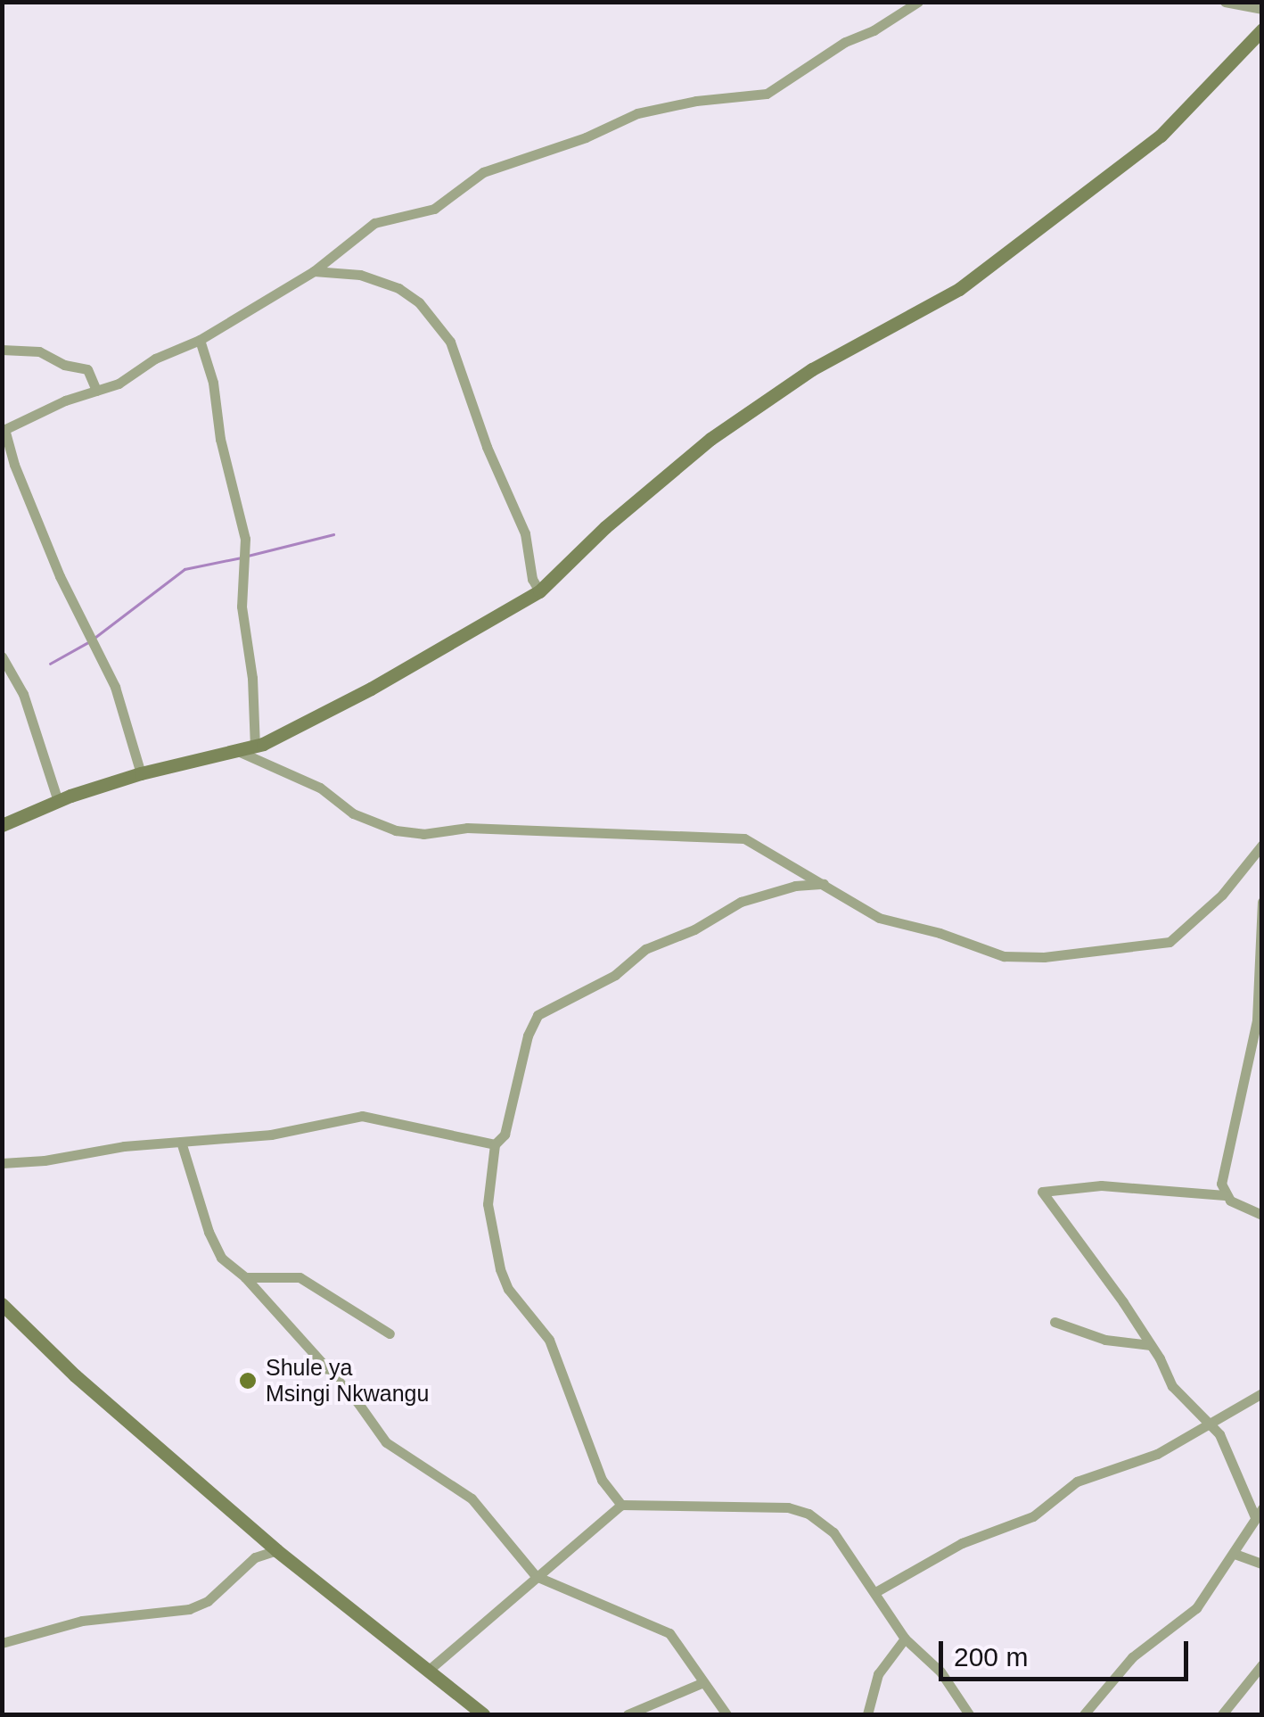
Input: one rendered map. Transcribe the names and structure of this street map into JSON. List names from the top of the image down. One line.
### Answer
{"places":["Shule ya Msingi Nkwangu"],"scale_bar":"200 m"}
